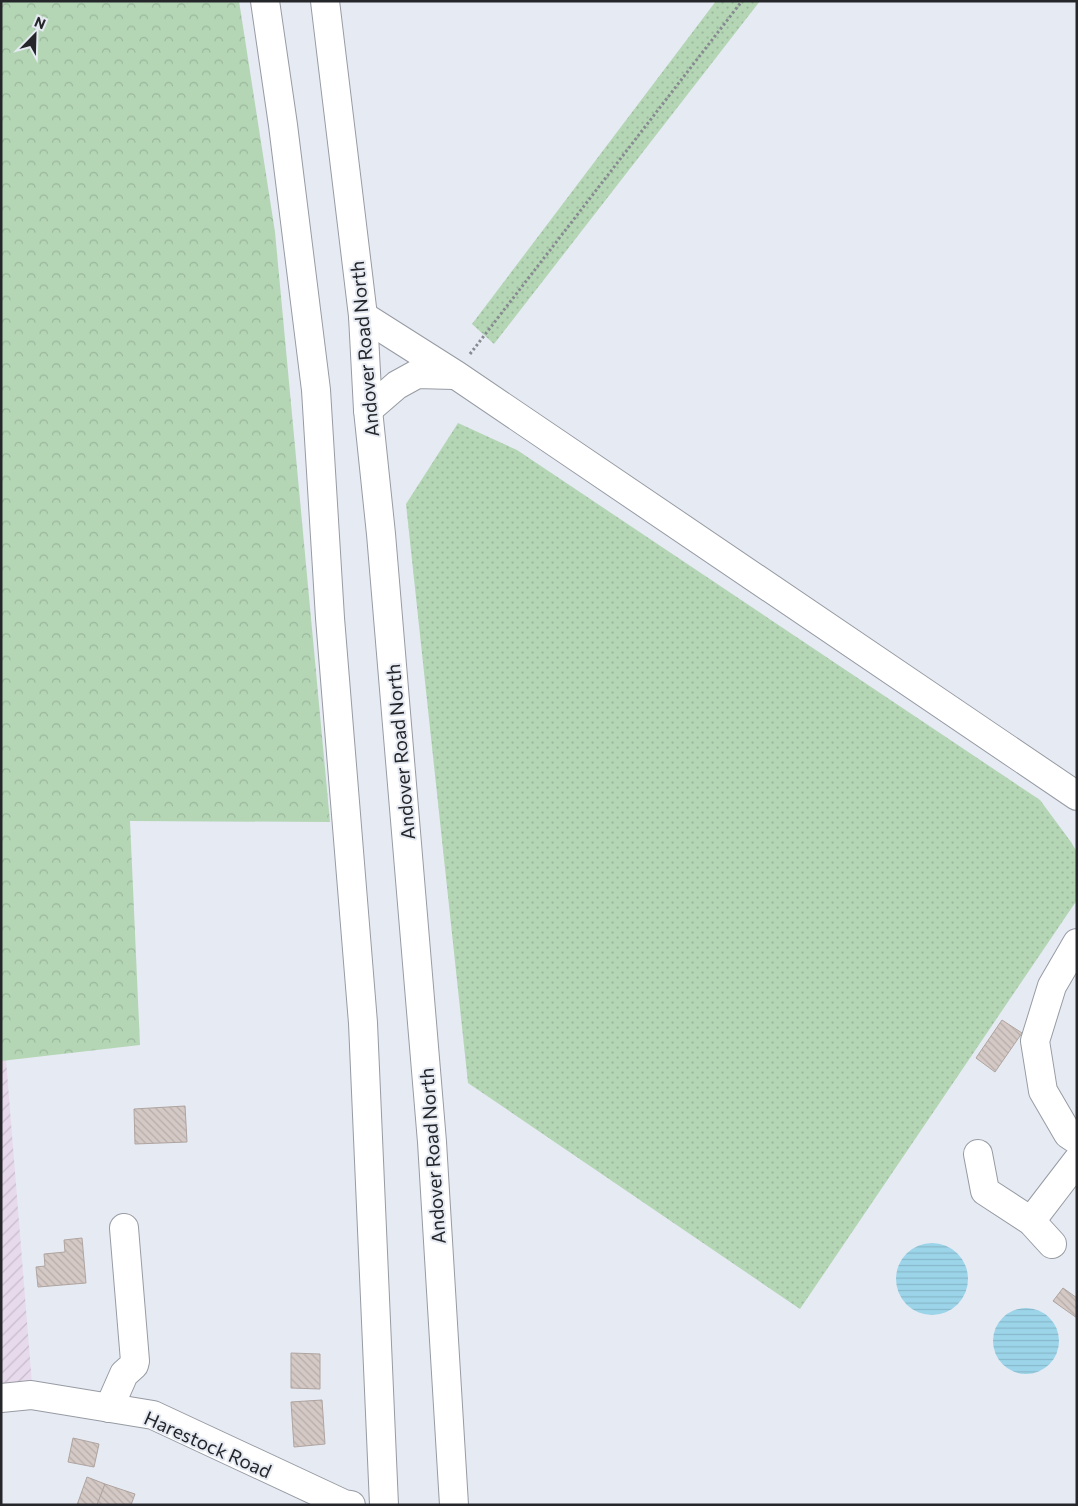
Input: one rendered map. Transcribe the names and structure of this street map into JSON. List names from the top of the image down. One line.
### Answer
{"streets":{"main road":["Andover Road North","Harestock Road"]},"north":"top right"}
